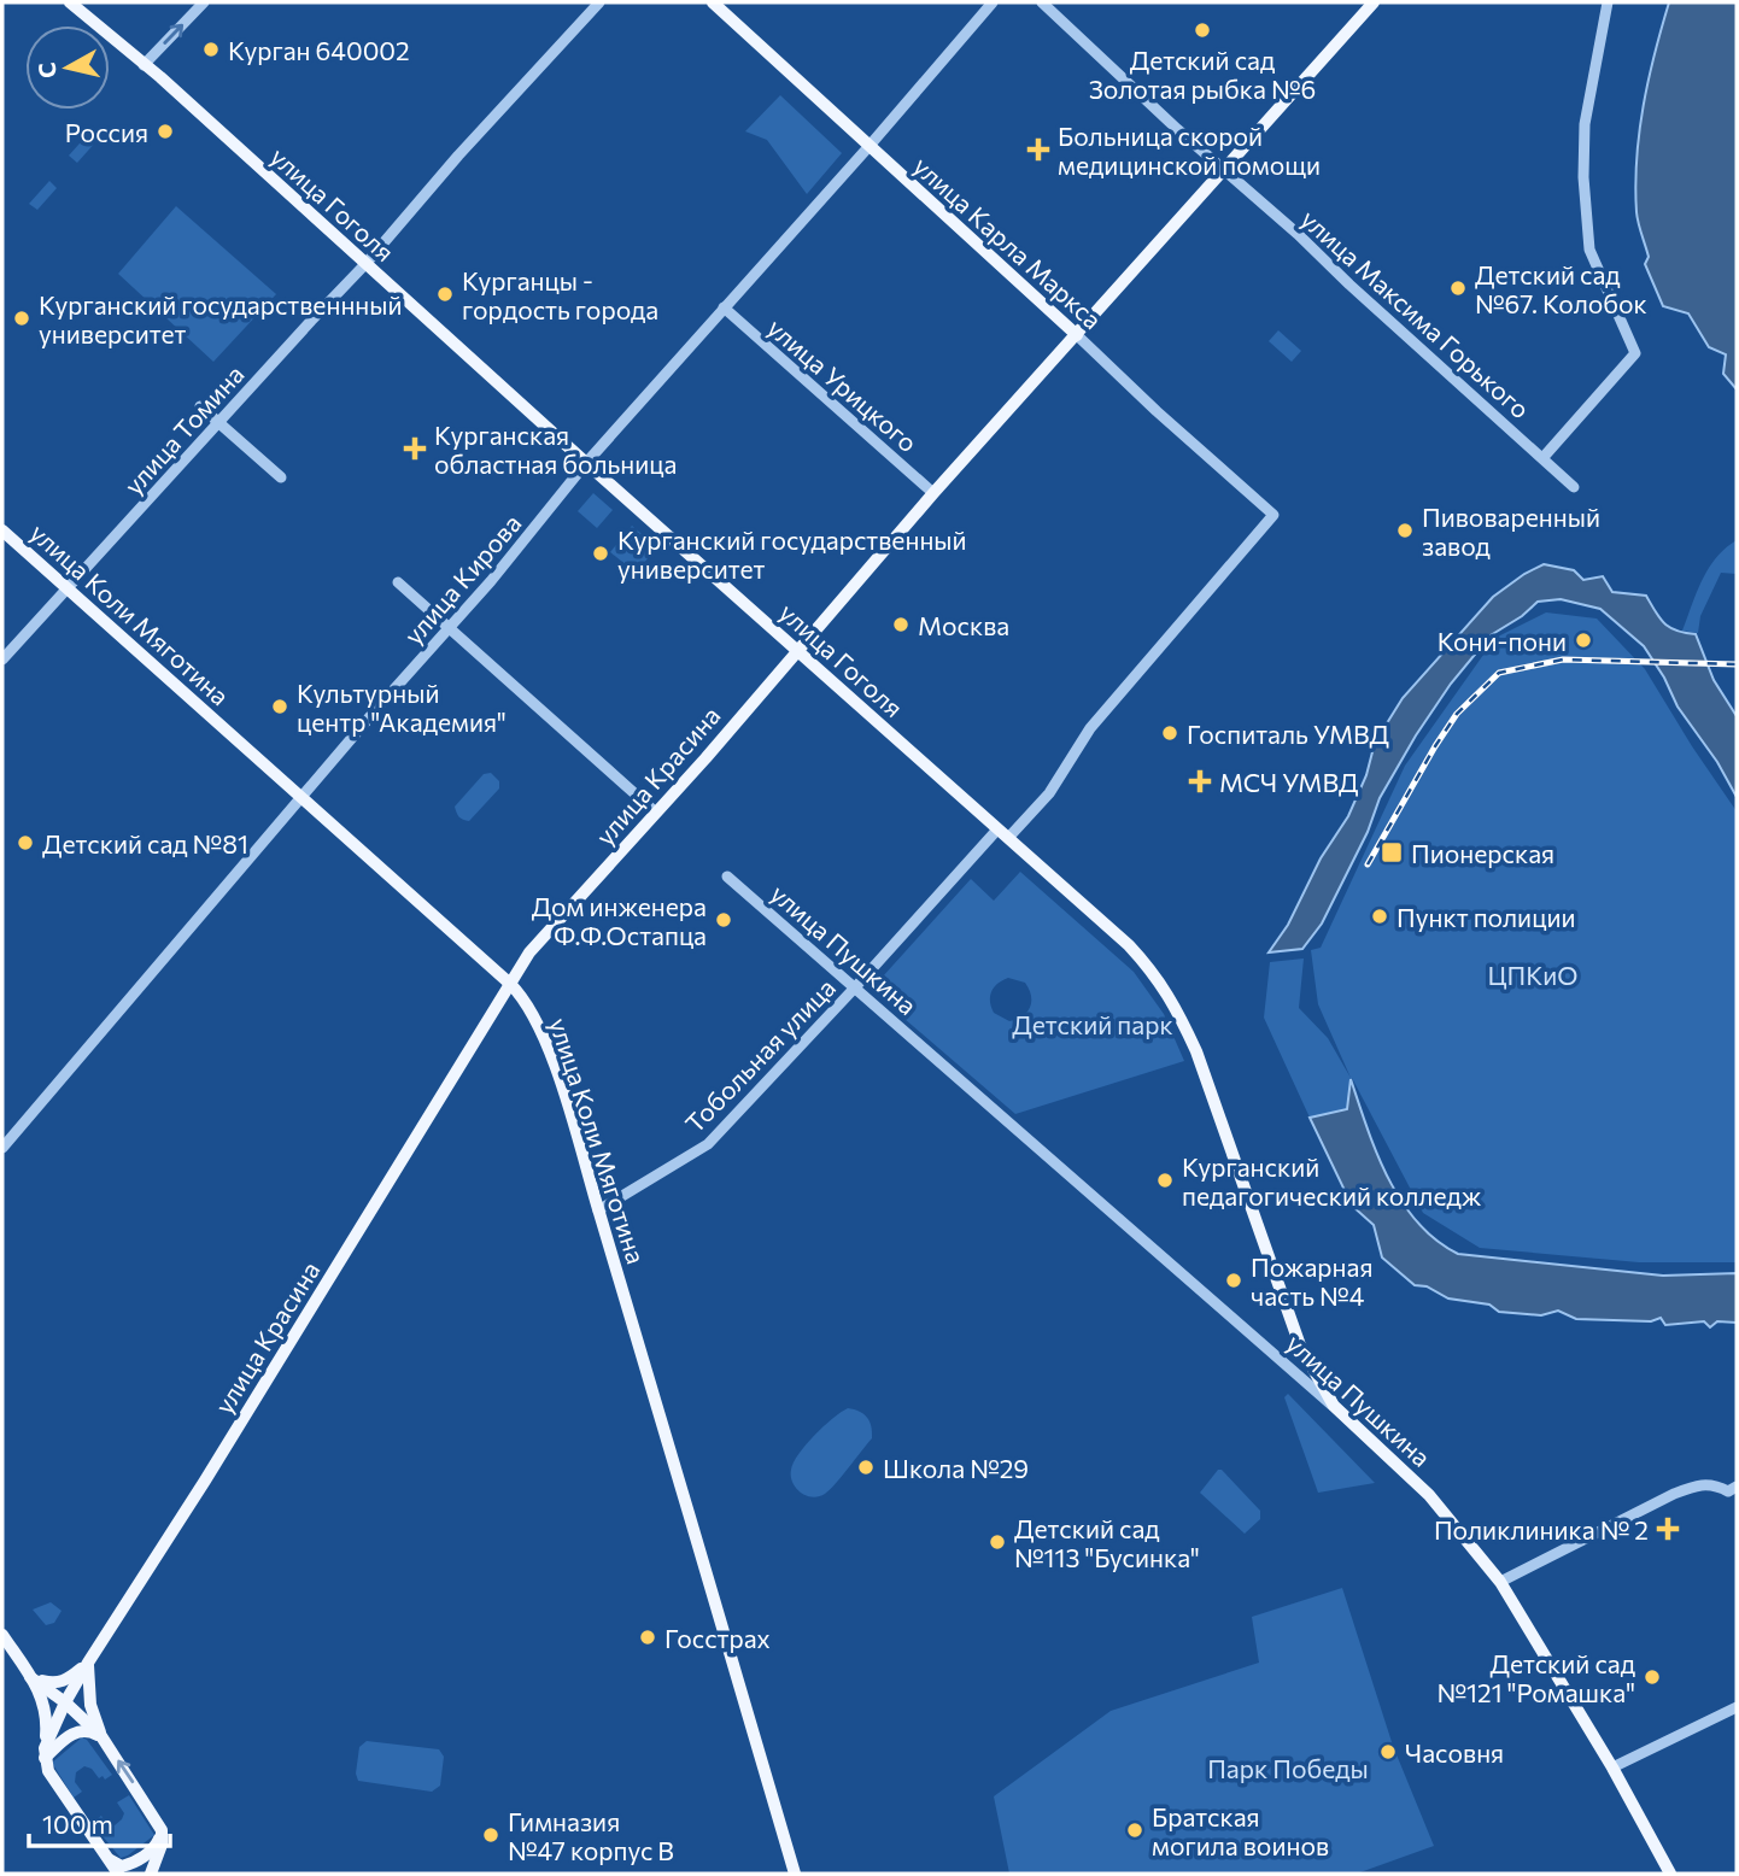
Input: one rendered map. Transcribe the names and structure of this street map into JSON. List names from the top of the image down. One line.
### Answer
{"streets":{"main road":["улица Гоголя","улица Карла Маркса","улица Коли Мяготина","улица Красина","улица Пушкина"],"street":["улица Максима Горького","улица Урицкого","улица Томина","улица Кирова","Тобольная улица"]},"crossings":[["улица Гоголя","улица Томина"],["улица Гоголя","улица Кирова"],["улица Гоголя","улица Красина"],["улица Гоголя","улица Пушкина"],["улица Гоголя","Тобольная улица"],["улица Карла Маркса","улица Кирова"],["улица Карла Маркса","улица Красина"],["улица Карла Маркса","Тобольная улица"],["улица Максима Горького","улица Красина"],["улица Урицкого","улица Кирова"],["улица Урицкого","улица Красина"],["улица Томина","улица Коли Мяготина"],["улица Кирова","улица Коли Мяготина"],["улица Коли Мяготина","улица Красина"],["улица Коли Мяготина","Тобольная улица"],["улица Пушкина","Тобольная улица"]],"parks":["ЦПКиО","Детский парк","Парк Победы"],"places":{"other":["Детский сад Золотая рыбка №6","Курган 640002","Россия","Детский сад №67. Колобок","Курганцы - гордость города","Курганский государственнный университет","Пивоваренный завод","Курганский государственный университет","Москва","Кони-пони","Культурный центр \"Академия\"","Госпиталь УМВД","Детский сад №81","Пункт полиции","Дом инженера Ф.Ф.Остапца","Курганский педагогический колледж","Пожарная часть №4","Школа №29","Детский сад №113 \"Бусинка\"","Госстрах","Детский сад №121 \"Ромашка\"","Часовня","Братская могила воинов","Гимназия №47 корпус В"],"health":["Больница скорой медицинской помощи","Курганская областная больница","МСЧ УМВД","Поликлиника № 2"],"transit":["Пионерская"]},"scale_bar":"100 m","north":"left"}
